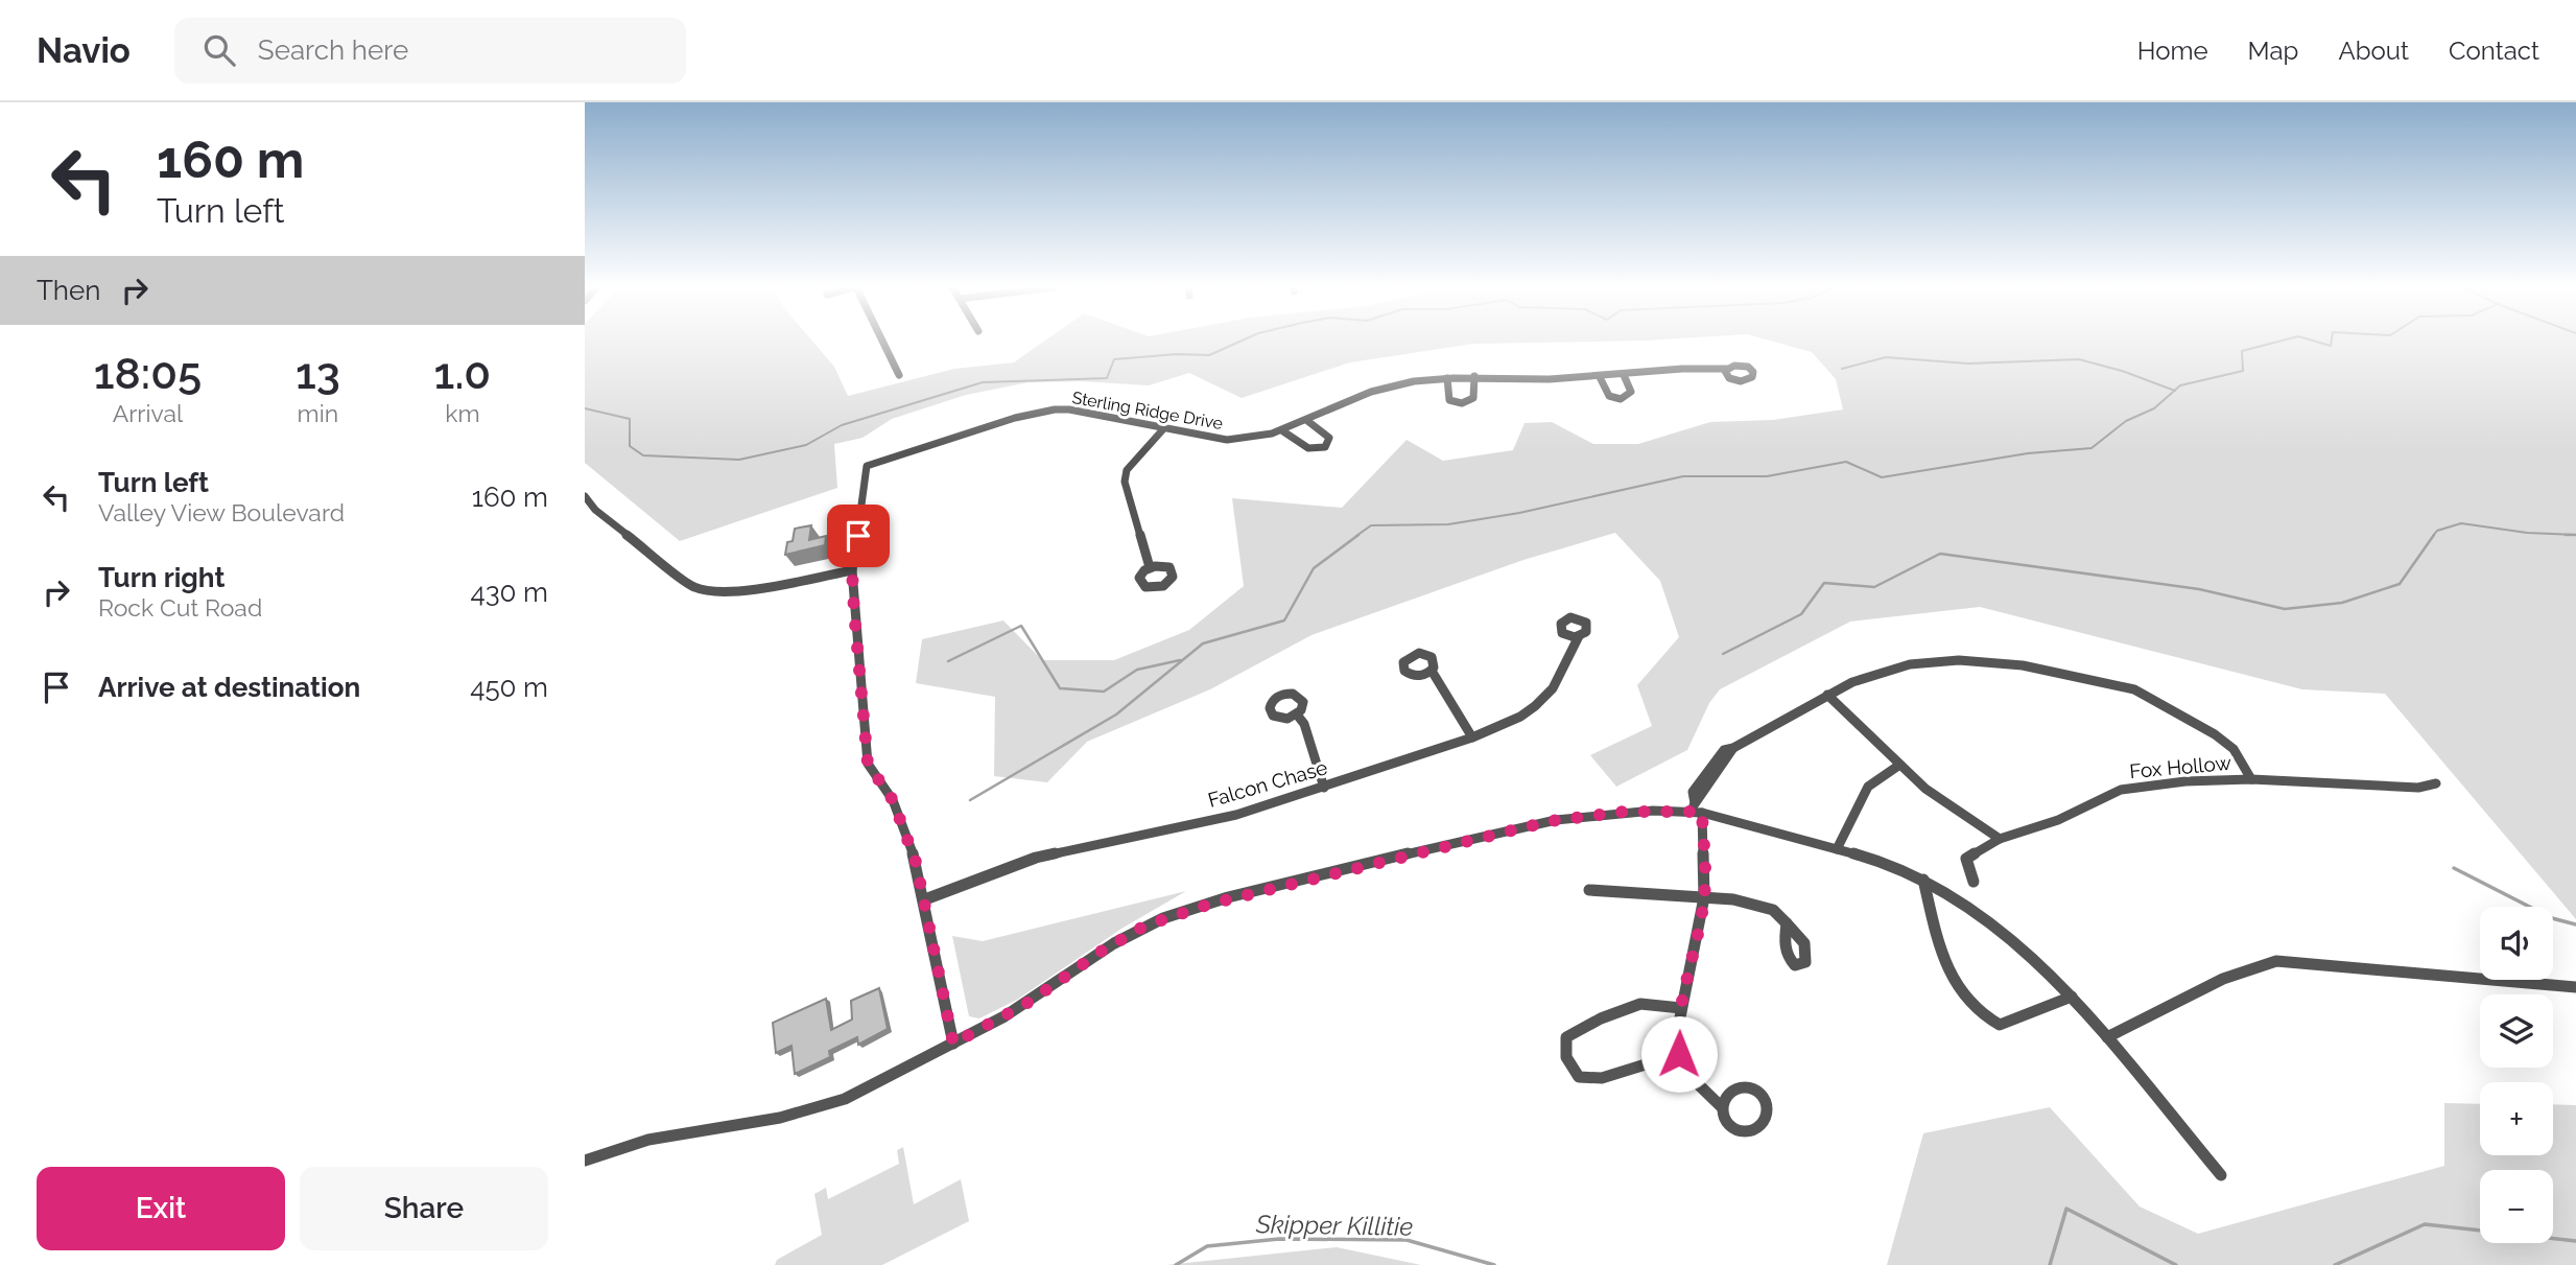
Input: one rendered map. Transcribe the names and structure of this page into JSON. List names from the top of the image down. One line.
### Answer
{"streets":{"street":["Sterling Ridge Drive","Fox Hollow","Falcon Chase"]},"water":["Skipper Killitie"],"page":{"header":"Navio","search":"Search here","nav":["Home","Map","About","Contact"],"turn":["160 m","Turn left"],"then":"Then","eta":["18:05","Arrival","13","min","1.0","km"],"list":[{"name":"Turn left","note":"Valley View Boulevard","value":"160 m"},{"name":"Turn right","note":"Rock Cut Road","value":"430 m"},{"name":"Arrive at destination","value":"450 m"}],"map_buttons":["+","−"],"buttons":["Exit","Share"]}}
